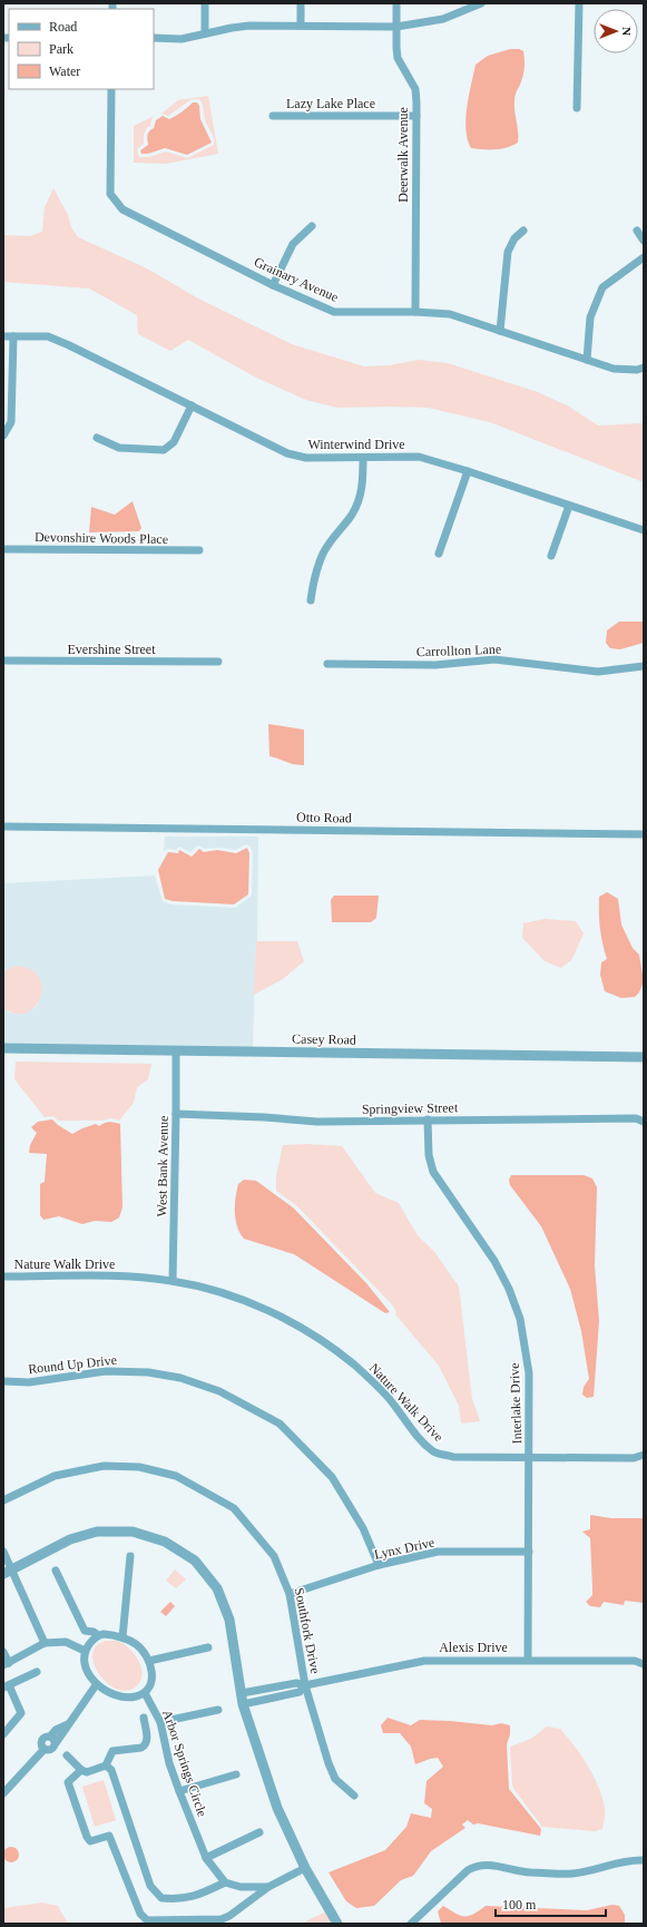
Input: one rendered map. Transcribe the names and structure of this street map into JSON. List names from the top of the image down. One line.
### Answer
{"streets":{"street":["Lazy Lake Place","Deerwalk Avenue","Grainary Avenue","Winterwind Drive","Devonshire Woods Place","Evershine Street","Carrollton Lane","Otto Road","Casey Road","Springview Street","West Bank Avenue","Nature Walk Drive","Round Up Drive","Interlake Drive","Lynx Drive","Southfork Drive","Alexis Drive","Arbor Springs Circle"]},"crossings":[["Lazy Lake Place","Deerwalk Avenue"],["Deerwalk Avenue","Grainary Avenue"],["Casey Road","West Bank Avenue"],["Springview Street","West Bank Avenue"],["Springview Street","Interlake Drive"],["West Bank Avenue","Nature Walk Drive"],["Nature Walk Drive","Interlake Drive"],["Round Up Drive","Lynx Drive"],["Interlake Drive","Lynx Drive"],["Interlake Drive","Alexis Drive"],["Lynx Drive","Southfork Drive"],["Southfork Drive","Alexis Drive"]],"legend":["Road","Park","Water"],"scale_bar":"100 m","north":"right"}
